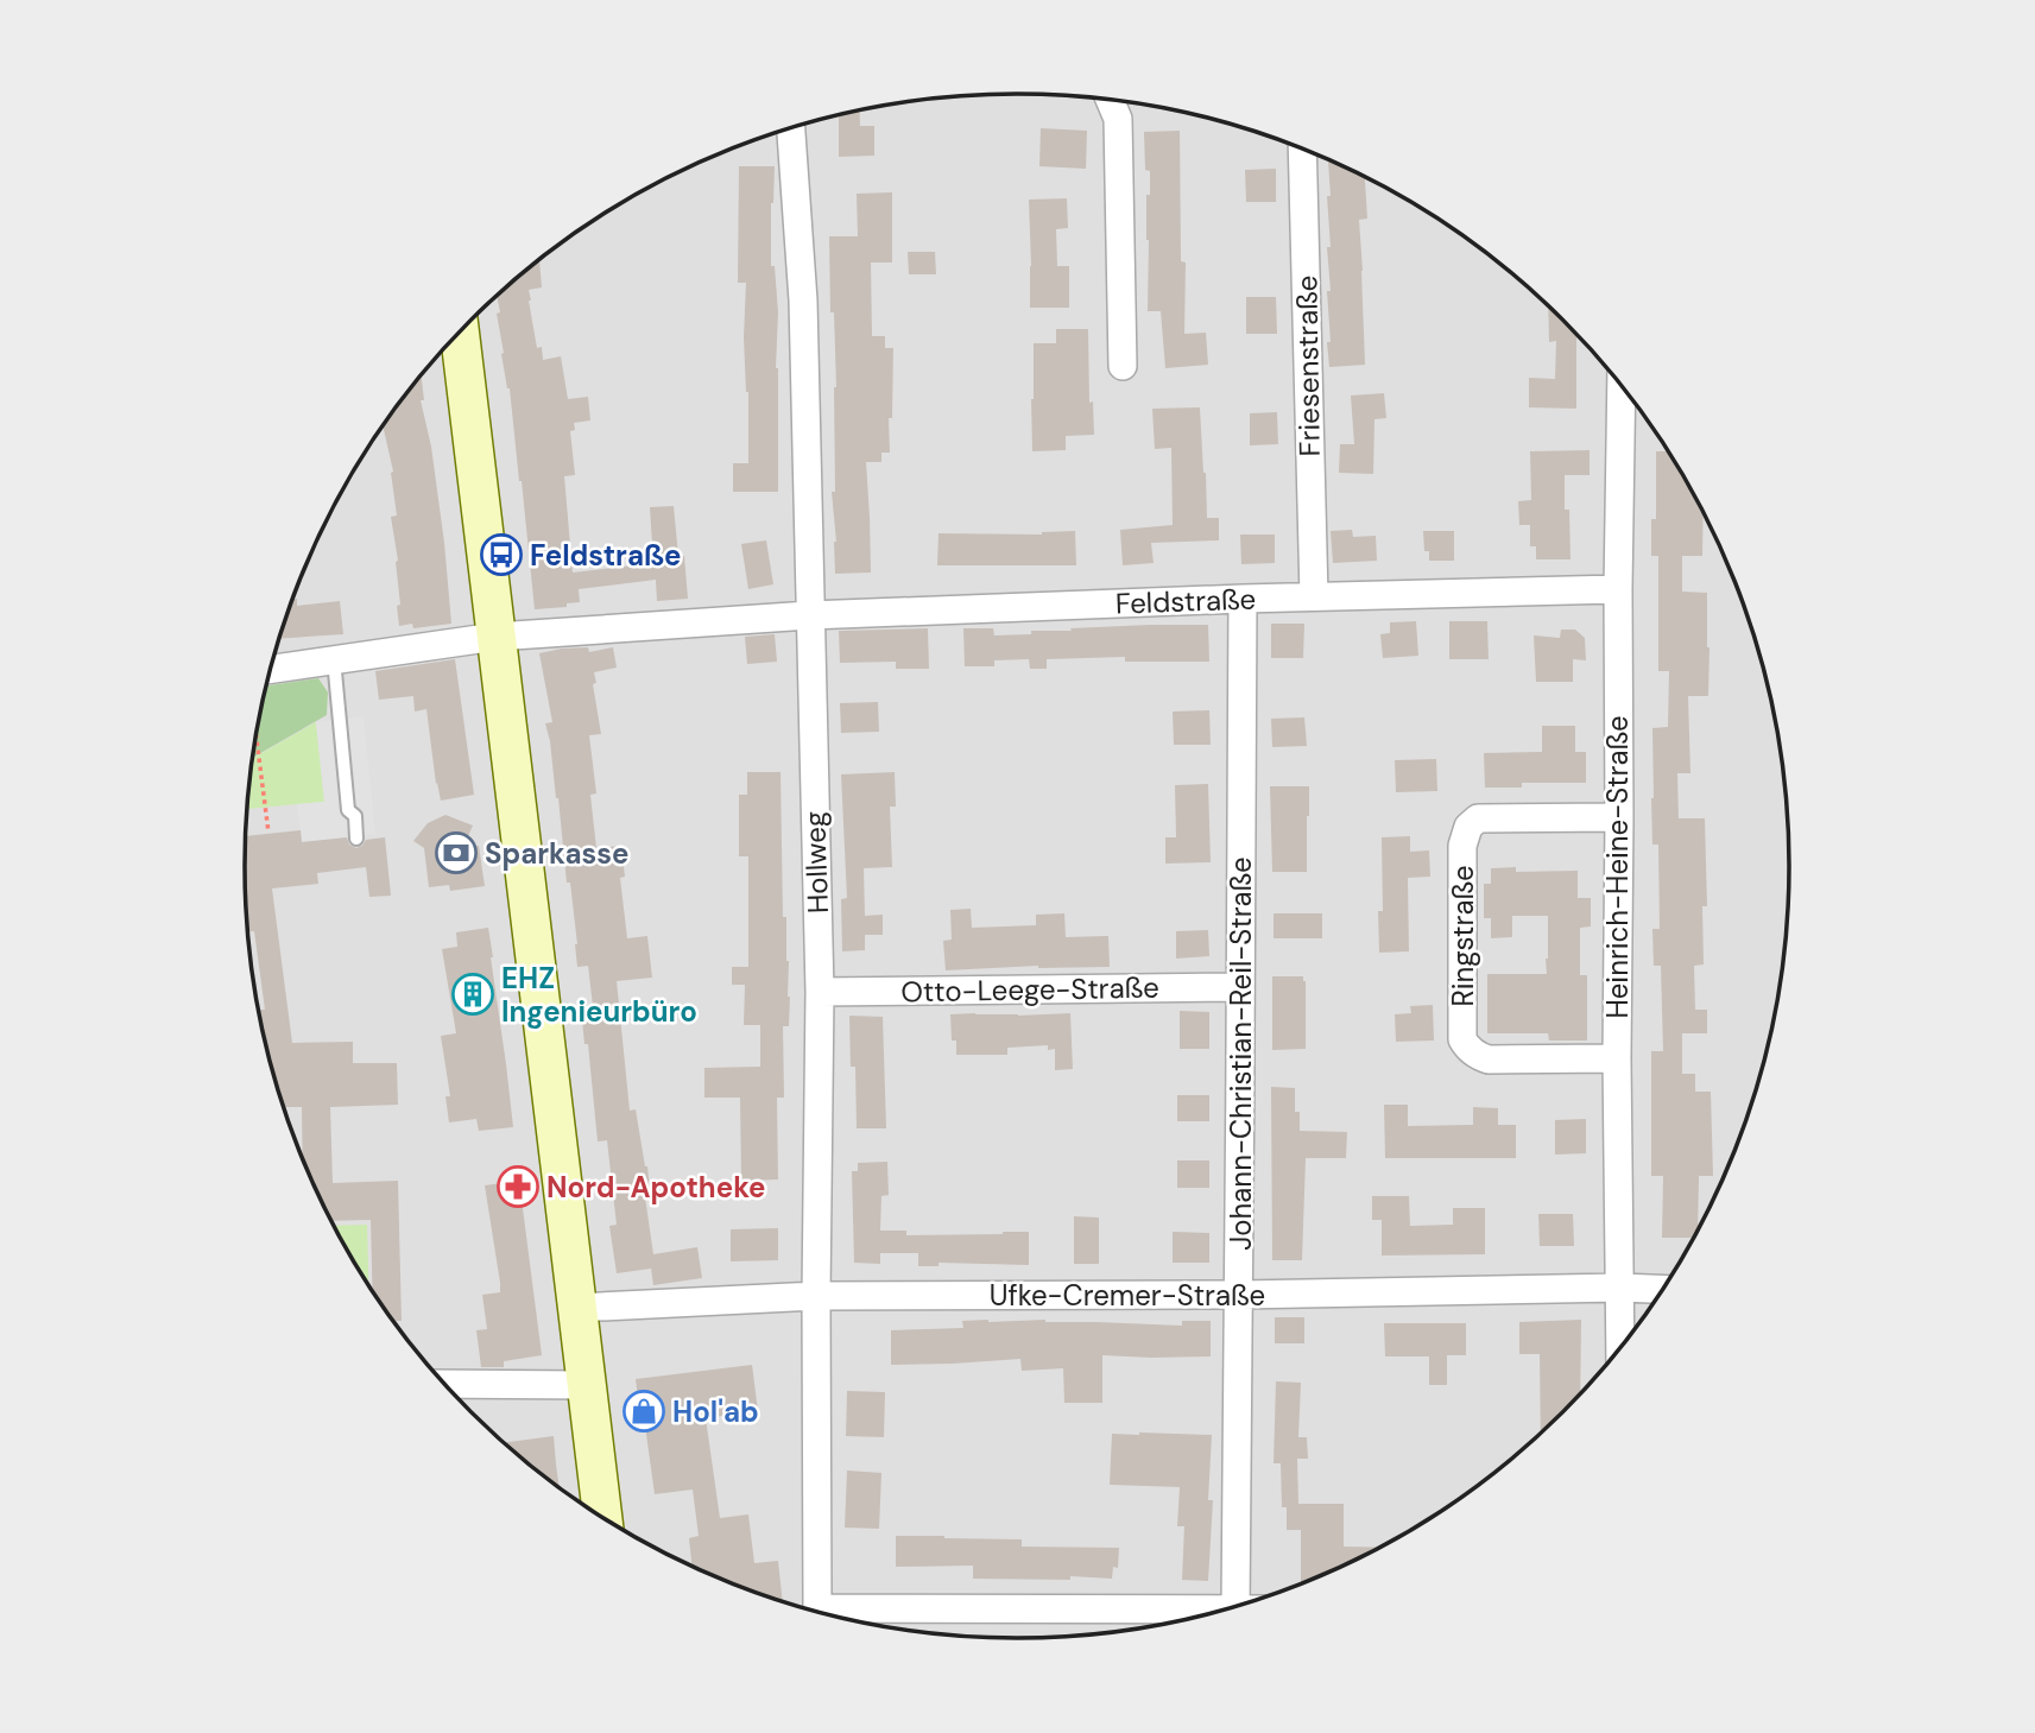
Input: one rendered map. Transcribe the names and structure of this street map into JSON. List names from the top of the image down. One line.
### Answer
{"streets":{"street":["Friesenstraße","Feldstraße","Hollweg","Heinrich-Heine-Straße","Ringstraße","Otto-Leege-Straße","Johann-Christian-Reil-Straße","Ufke-Cremer-Straße"]},"crossings":[["Friesenstraße","Feldstraße"],["Feldstraße","Hollweg"],["Feldstraße","Heinrich-Heine-Straße"],["Feldstraße","Johann-Christian-Reil-Straße"],["Hollweg","Otto-Leege-Straße"],["Hollweg","Ufke-Cremer-Straße"],["Heinrich-Heine-Straße","Ringstraße"],["Heinrich-Heine-Straße","Ufke-Cremer-Straße"],["Otto-Leege-Straße","Johann-Christian-Reil-Straße"],["Johann-Christian-Reil-Straße","Ufke-Cremer-Straße"]],"places":{"bus stop":["Feldstraße"],"bank":["Sparkasse"],"building":["EHZ Ingenieurbüro"],"pharmacy":["Nord-Apotheke"],"shop":["Hol'ab"]}}
